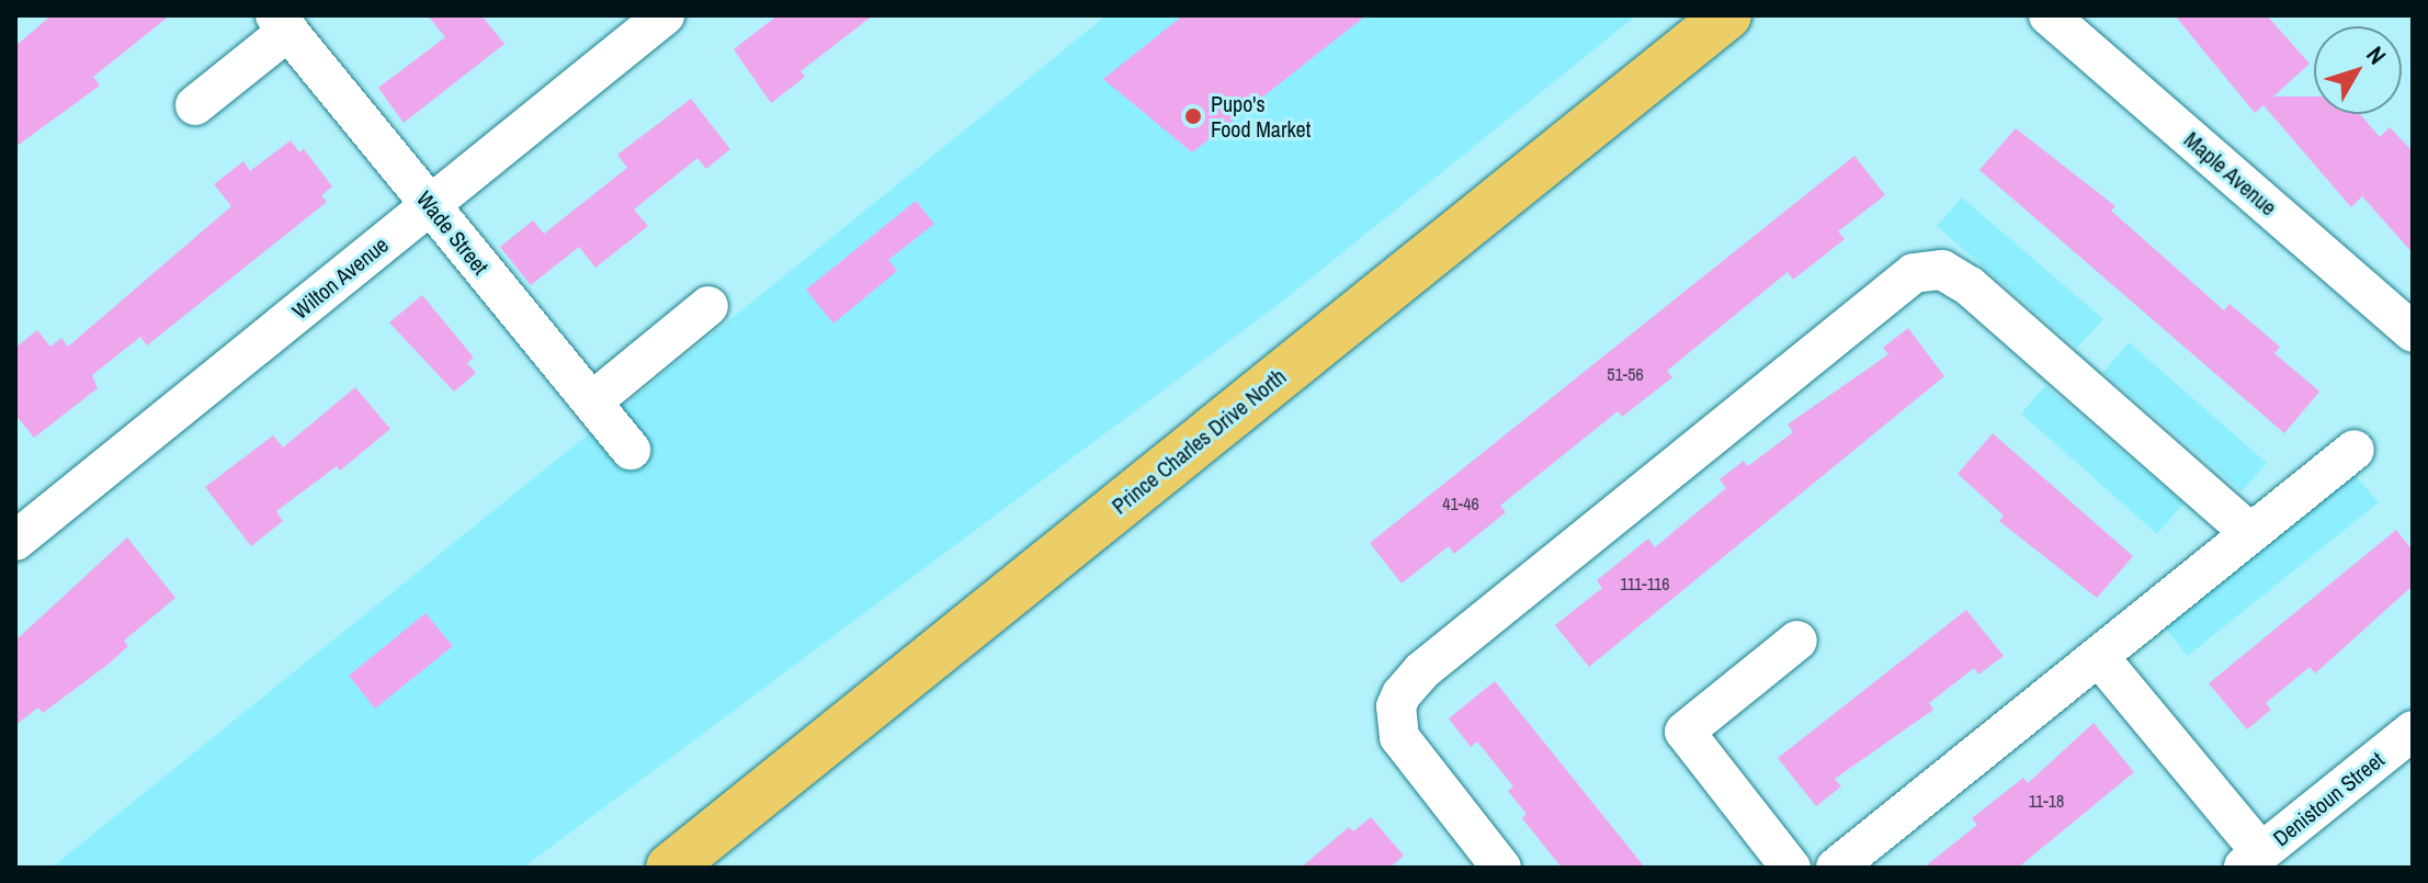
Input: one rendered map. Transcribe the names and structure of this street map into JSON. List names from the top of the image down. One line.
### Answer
{"streets":{"main road":["Prince Charles Drive North"],"street":["Maple Avenue","Wade Street","Wilton Avenue","Denistoun Street"]},"crossings":[["Wade Street","Wilton Avenue"]],"places":["Pupo's Food Market"],"house_numbers":["51-56","41-46","111-116","11-18"],"north":"top right"}
